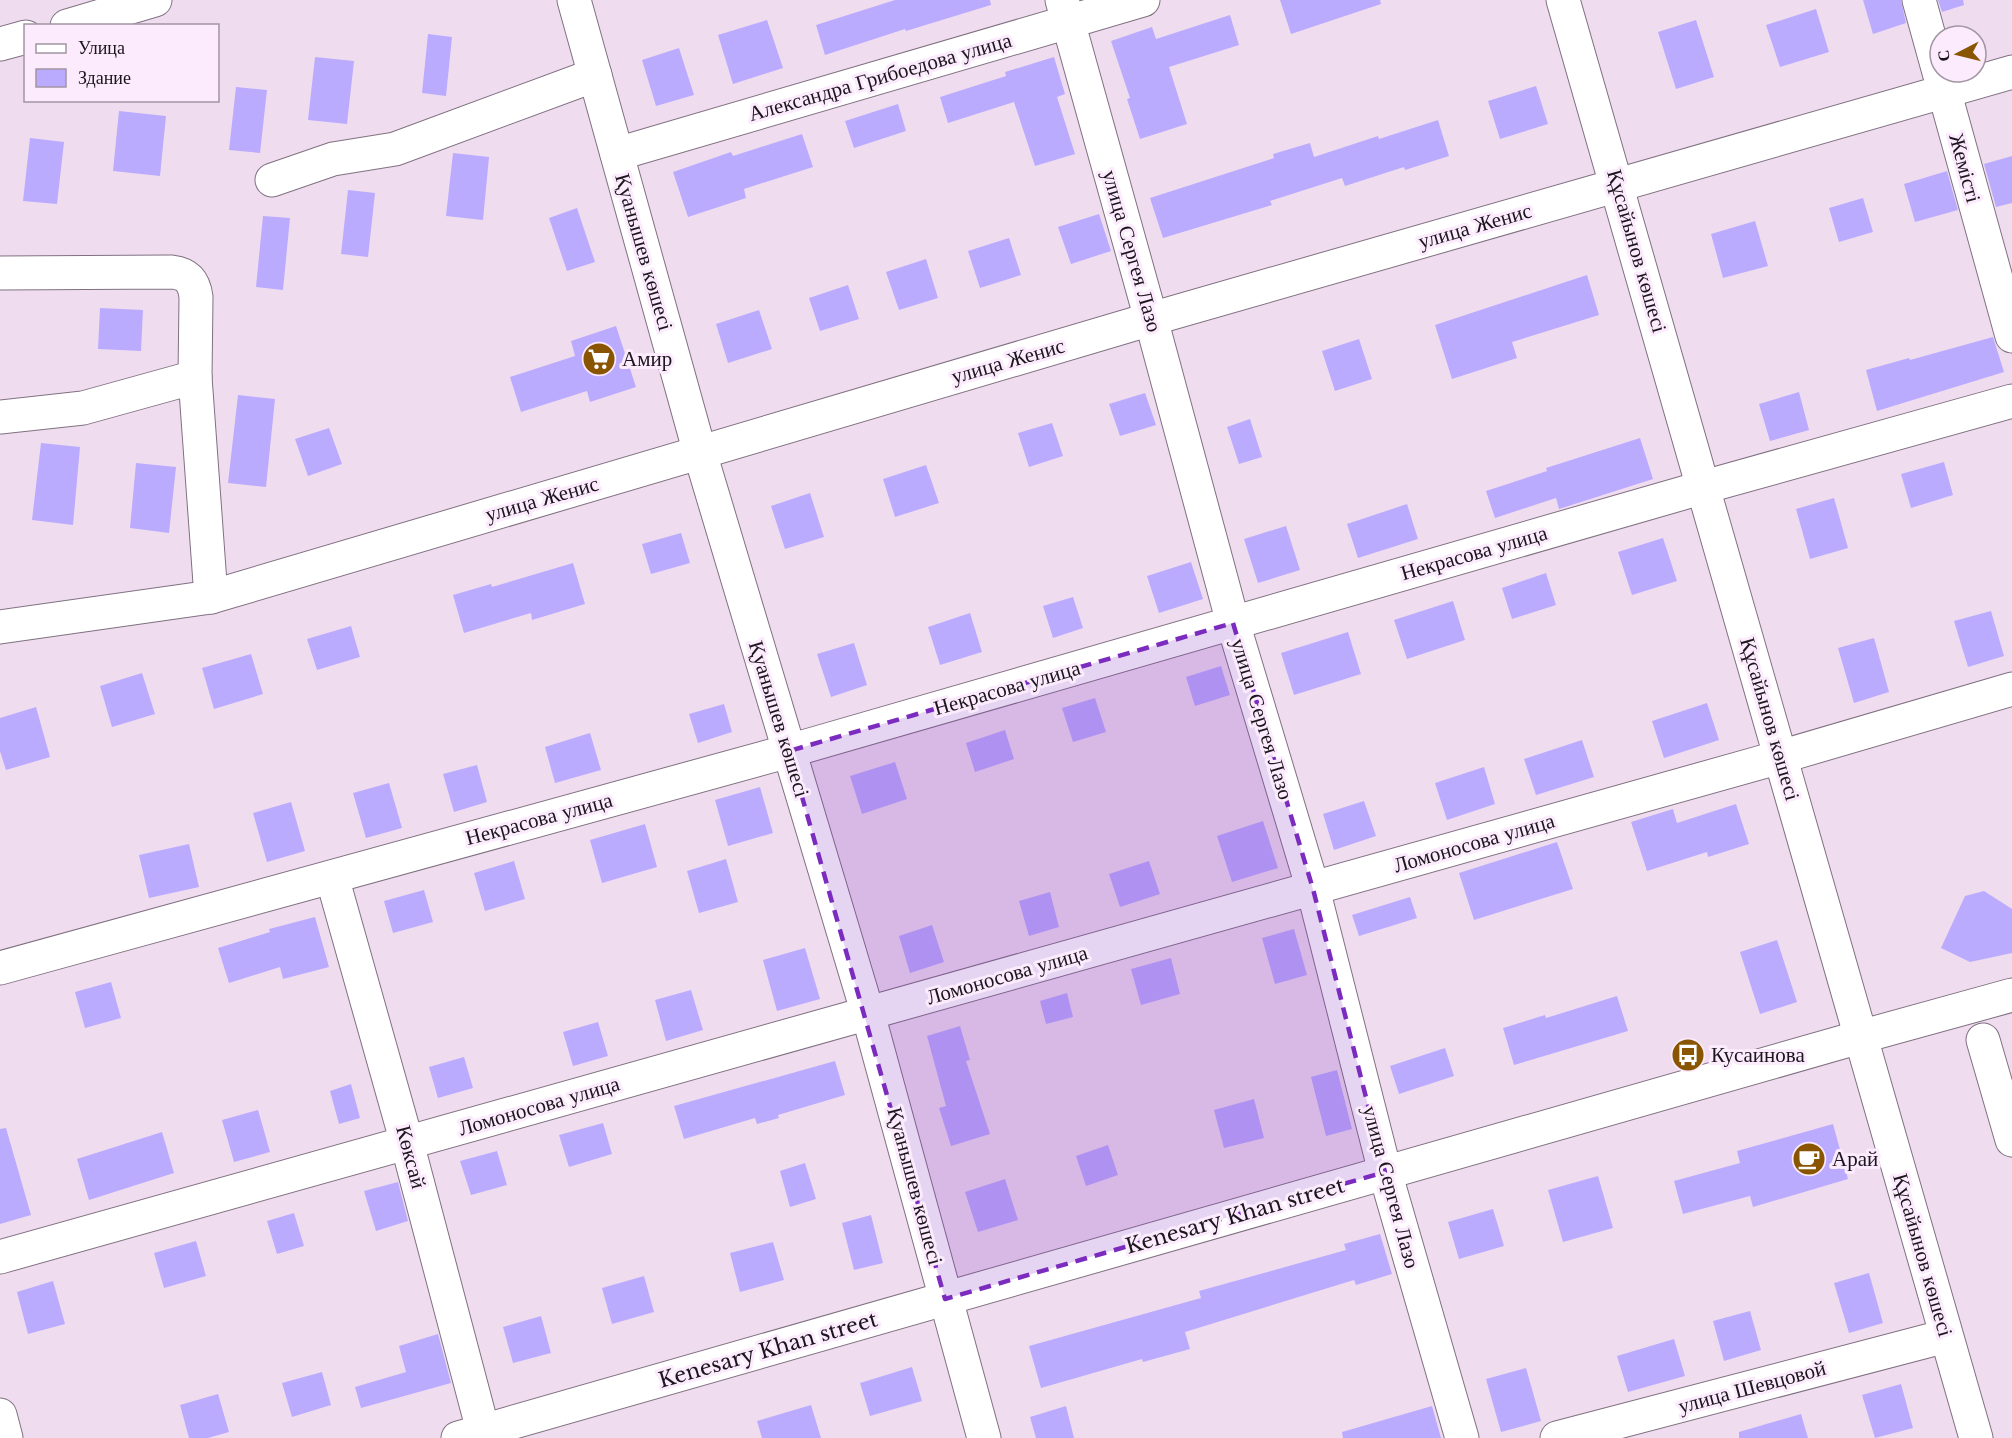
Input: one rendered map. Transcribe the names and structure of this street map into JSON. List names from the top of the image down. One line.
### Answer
{"streets":{"street":["Александра Грибоедова улица","Жемісті","улица Женис","улица Сергея Лазо","Құсайынов көшесі","Қуанышев көшесі","Некрасова улица","Ломоносова улица","Көксай","Kenesary Khan street","улица Шевцовой"]},"crossings":[["Александра Грибоедова улица","улица Сергея Лазо"],["Александра Грибоедова улица","Қуанышев көшесі"],["Жемісті","улица Женис"],["улица Женис","улица Сергея Лазо"],["улица Женис","Құсайынов көшесі"],["улица Женис","Қуанышев көшесі"],["улица Сергея Лазо","Некрасова улица"],["улица Сергея Лазо","Ломоносова улица"],["улица Сергея Лазо","Kenesary Khan street"],["Құсайынов көшесі","Некрасова улица"],["Құсайынов көшесі","Ломоносова улица"],["Құсайынов көшесі","Kenesary Khan street"],["Құсайынов көшесі","улица Шевцовой"],["Қуанышев көшесі","Некрасова улица"],["Қуанышев көшесі","Ломоносова улица"],["Қуанышев көшесі","Kenesary Khan street"],["Некрасова улица","Көксай"],["Ломоносова улица","Көксай"],["Көксай","Kenesary Khan street"]],"places":{"supermarket":["Амир"],"bus stop":["Кусаинова"],"cafe":["Арай"]},"legend":["Улица","Здание"],"north":"left"}
